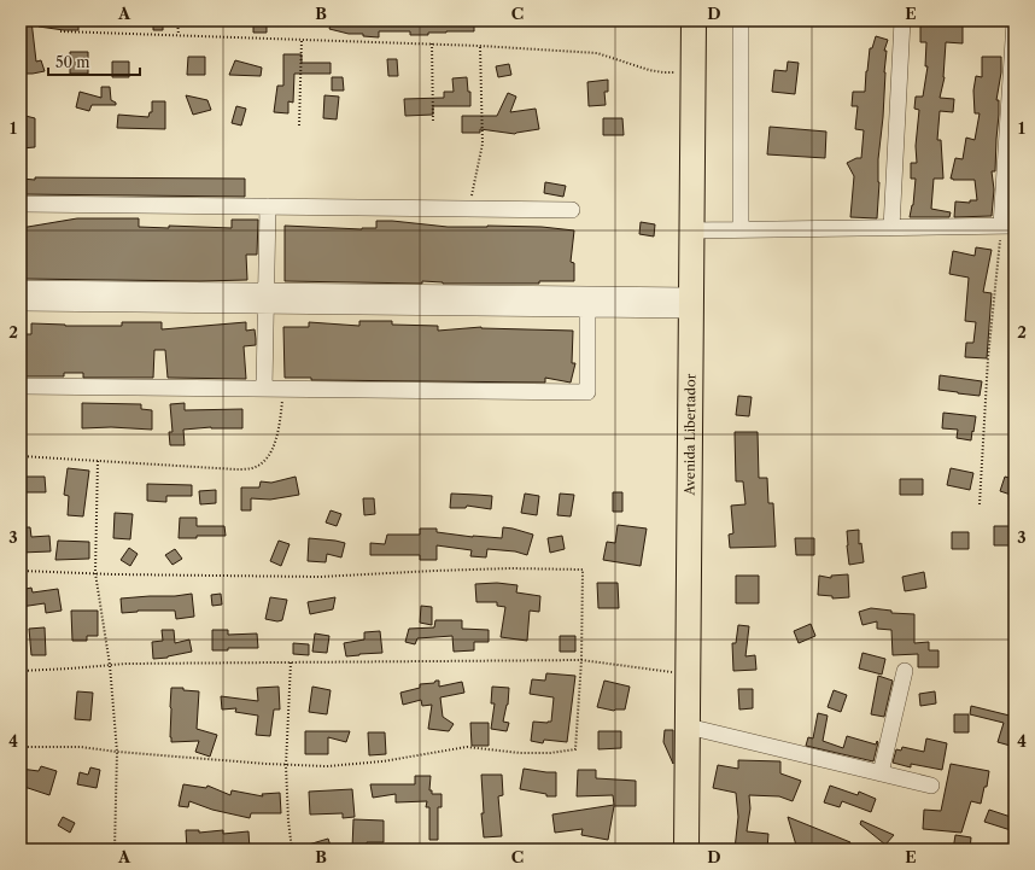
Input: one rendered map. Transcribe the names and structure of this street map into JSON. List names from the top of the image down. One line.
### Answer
{"streets":{"highway":["Avenida Libertador"]},"scale_bar":"50 m","grid":{"columns":["A","B","C","D","E"],"rows":["1","2","3","4"]}}
